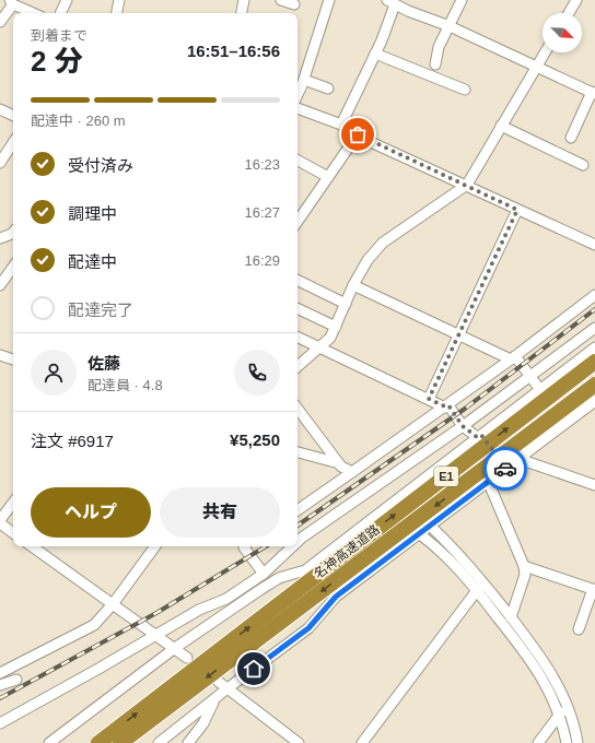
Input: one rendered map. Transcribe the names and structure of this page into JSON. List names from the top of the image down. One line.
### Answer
{"streets":{"highway":["E1","名神高速道路"]},"north":"bottom right","page":{"heading":["2 分","到着まで","16:51–16:56"],"panel":["佐藤","配達員 · 4.8","注文 #6917","¥5,250"],"bar":"配達中 · 260 m","list":[["受付済み","16:23"],["調理中","16:27"],["配達中","16:29"],"配達完了"],"buttons":["ヘルプ","共有"]}}
